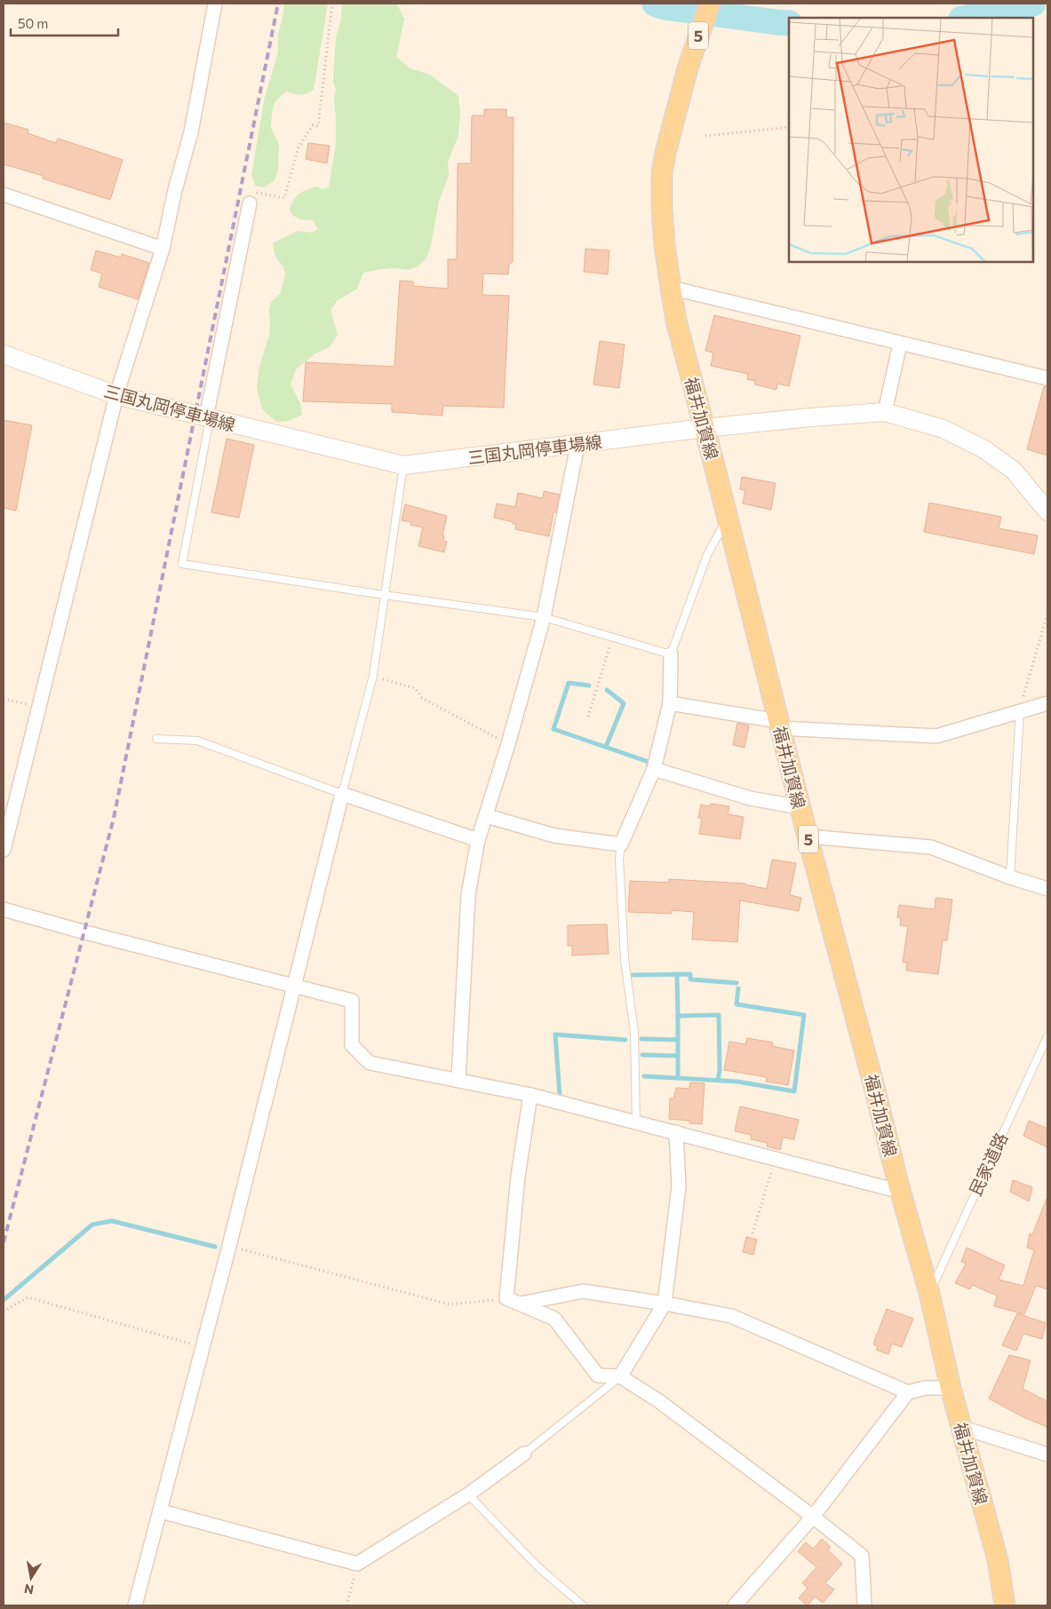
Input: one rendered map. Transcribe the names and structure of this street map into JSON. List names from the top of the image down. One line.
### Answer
{"streets":{"main road":["5","三国丸岡停車場線","福井加賀線"],"lane":["民家道路"]},"crossings":[["三国丸岡停車場線","福井加賀線"],["福井加賀線","民家道路"]],"scale_bar":"50 m","north":"bottom"}
